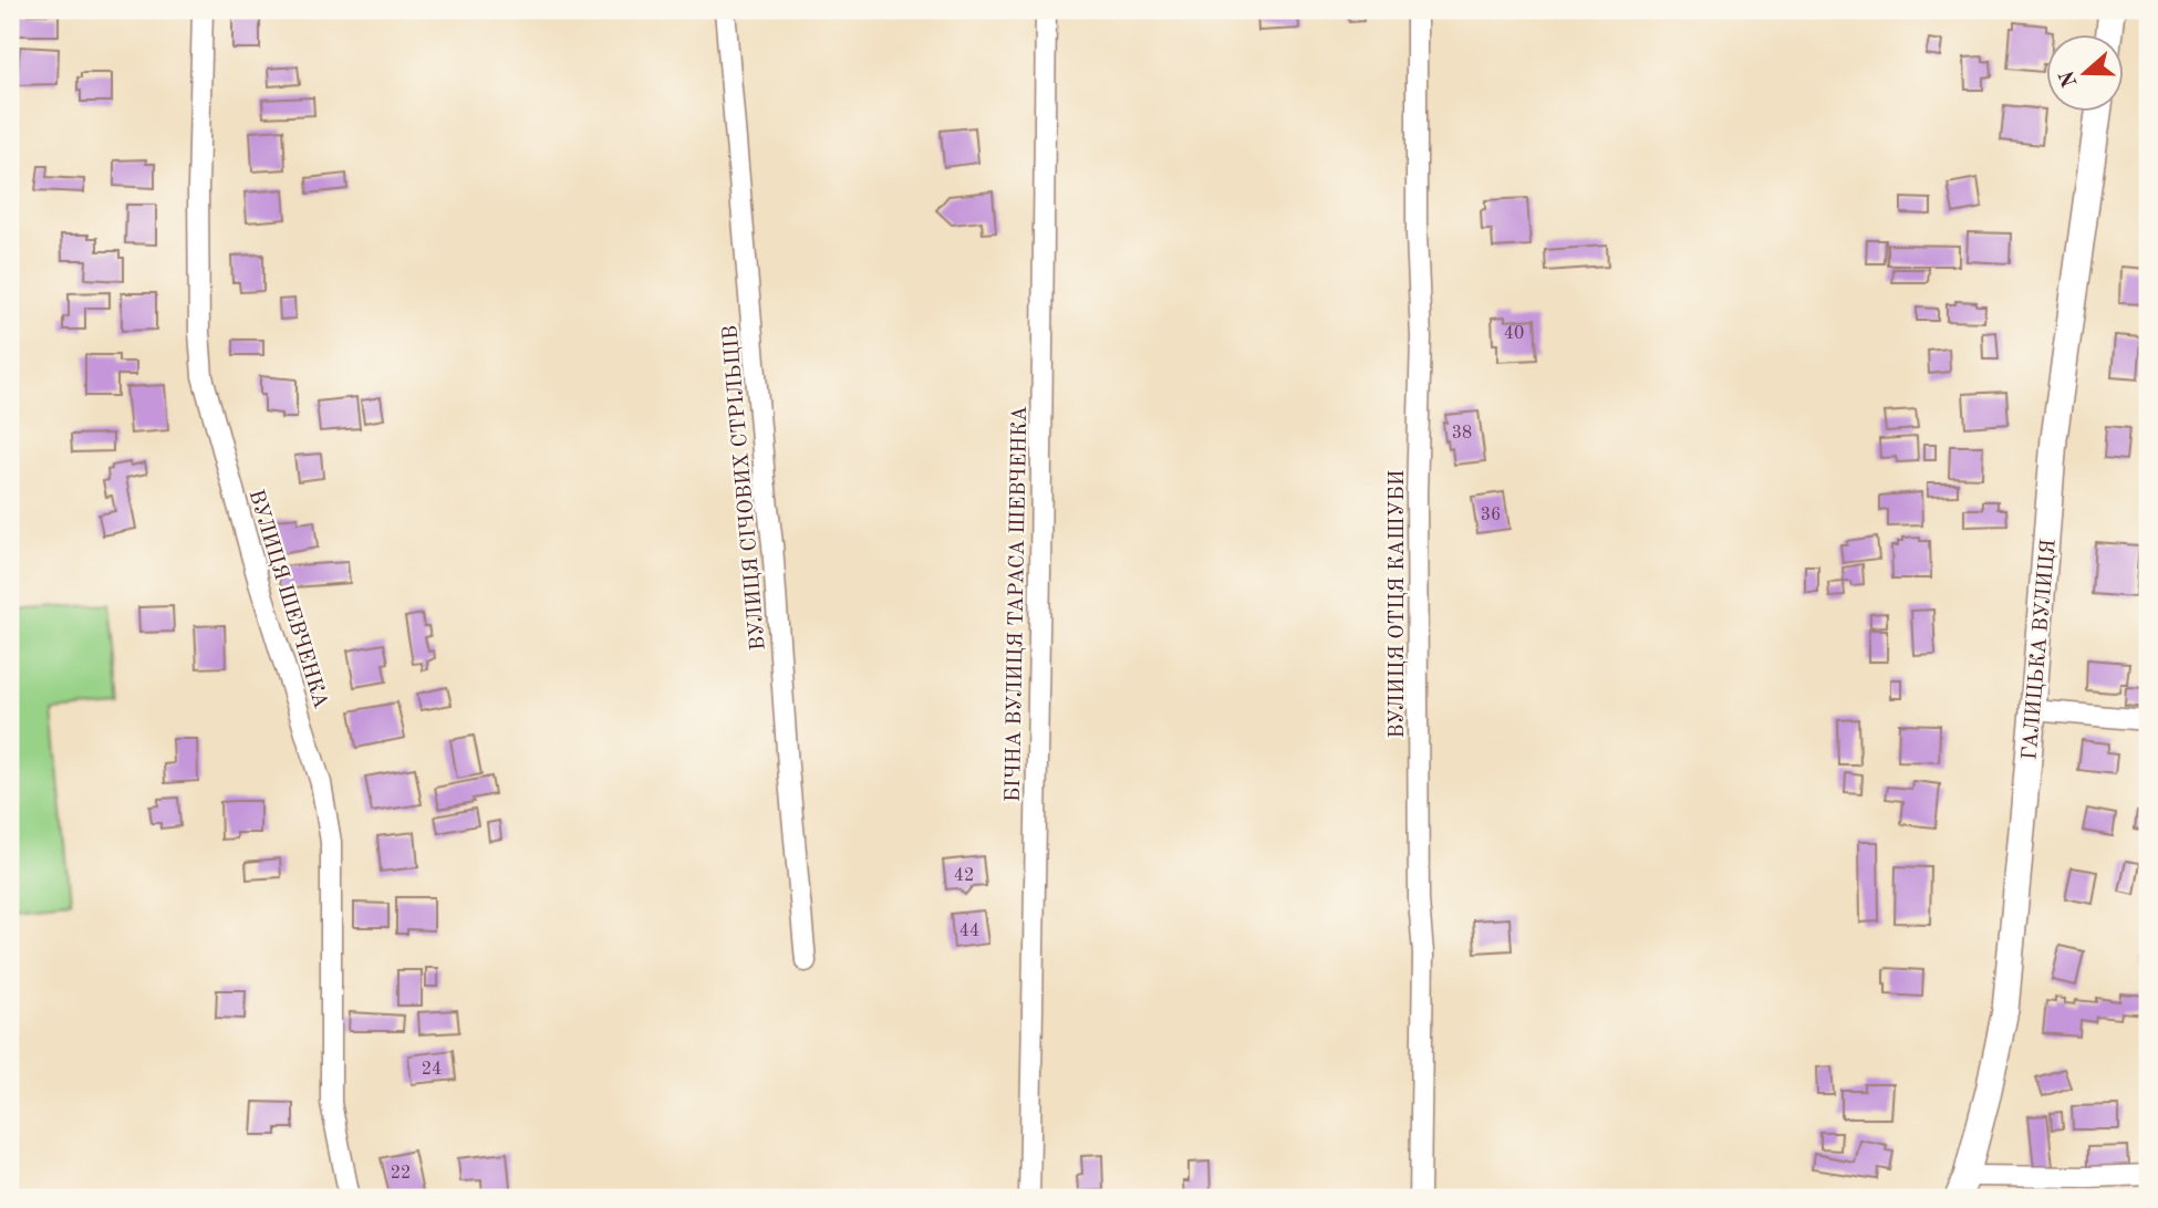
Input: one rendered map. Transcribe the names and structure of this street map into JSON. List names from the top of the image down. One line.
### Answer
{"streets":{"street":["ВУЛИЦЯ СІЧОВИХ СТРІЛЬЦІВ","ВУЛИЦЯ ШЕВЧЕНКА","БІЧНА ВУЛИЦЯ ТАРАСА ШЕВЧЕНКА","ВУЛИЦЯ ОТЦЯ КАШУБИ","ГАЛИЦЬКА ВУЛИЦЯ"]},"house_numbers":["40","38","36","42","44","24","22"],"north":"left"}
